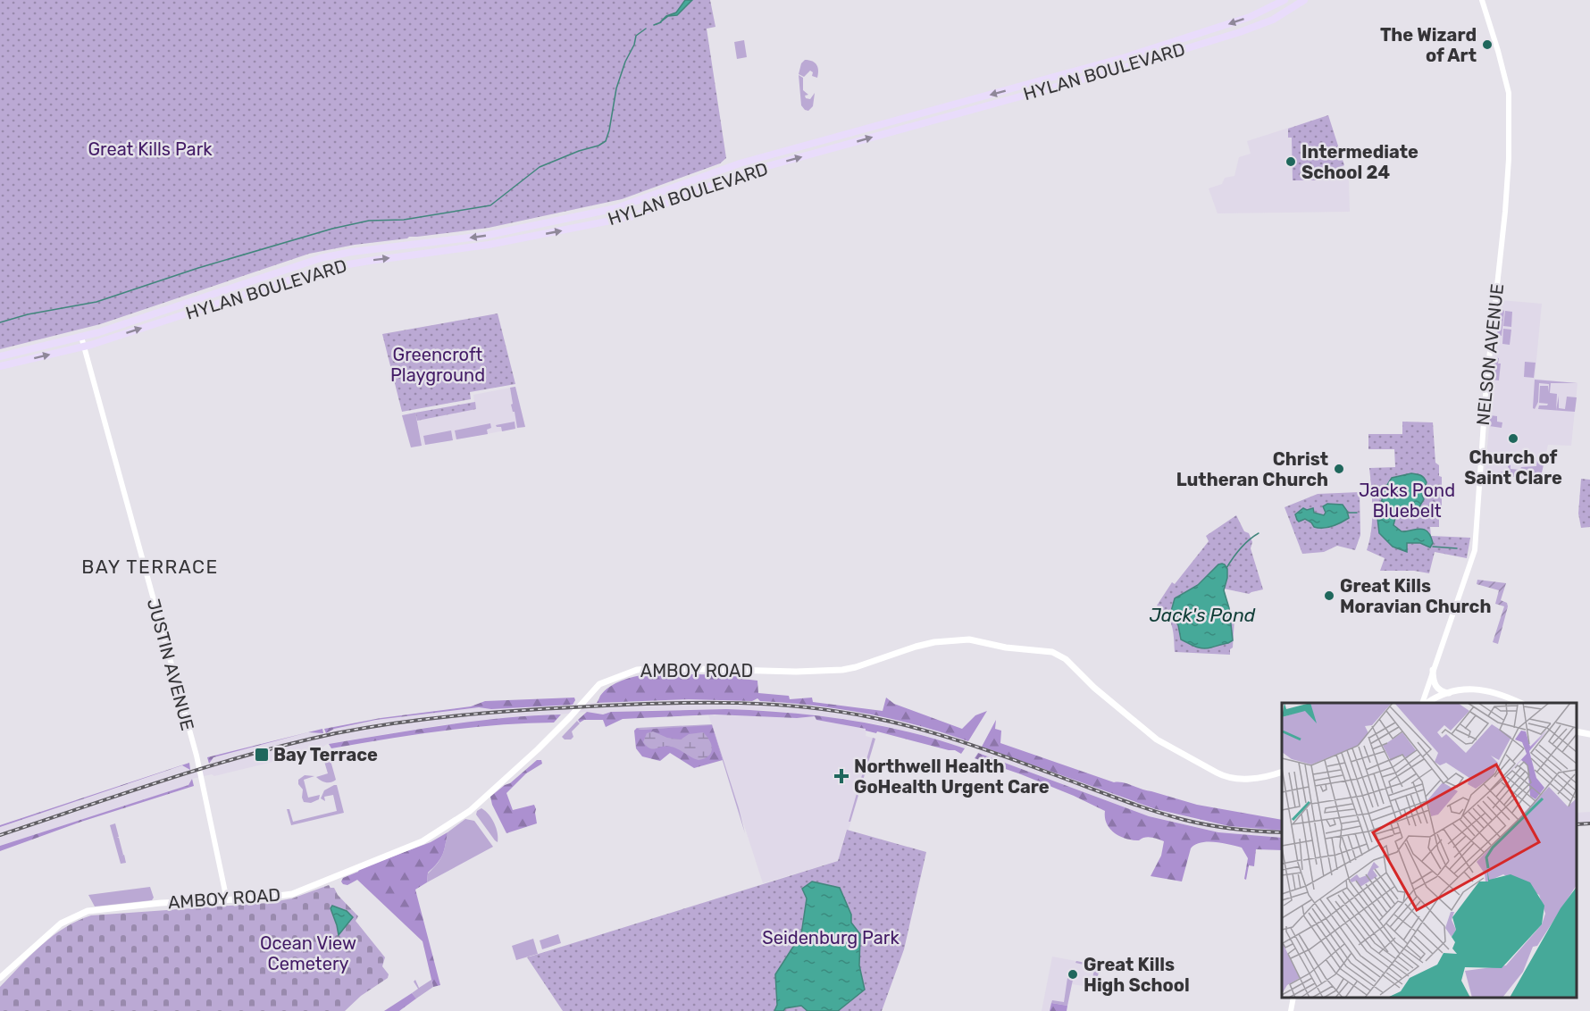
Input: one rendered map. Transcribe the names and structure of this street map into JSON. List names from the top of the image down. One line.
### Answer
{"streets":{"main road":["HYLAN BOULEVARD","AMBOY ROAD"],"street":["NELSON AVENUE","JUSTIN AVENUE"]},"crossings":[["HYLAN BOULEVARD","JUSTIN AVENUE"],["JUSTIN AVENUE","AMBOY ROAD"]],"districts":["BAY TERRACE"],"water":["Jack's Pond"],"parks":["Great Kills Park","Greencroft Playground","Jacks Pond Bluebelt","Seidenburg Park","Ocean View Cemetery"],"places":{"other":["The Wizard of Art","Intermediate School 24","Church of Saint Clare","Christ Lutheran Church","Great Kills Moravian Church","Great Kills High School"],"transit":["Bay Terrace"],"health":["Northwell Health GoHealth Urgent Care"]}}
